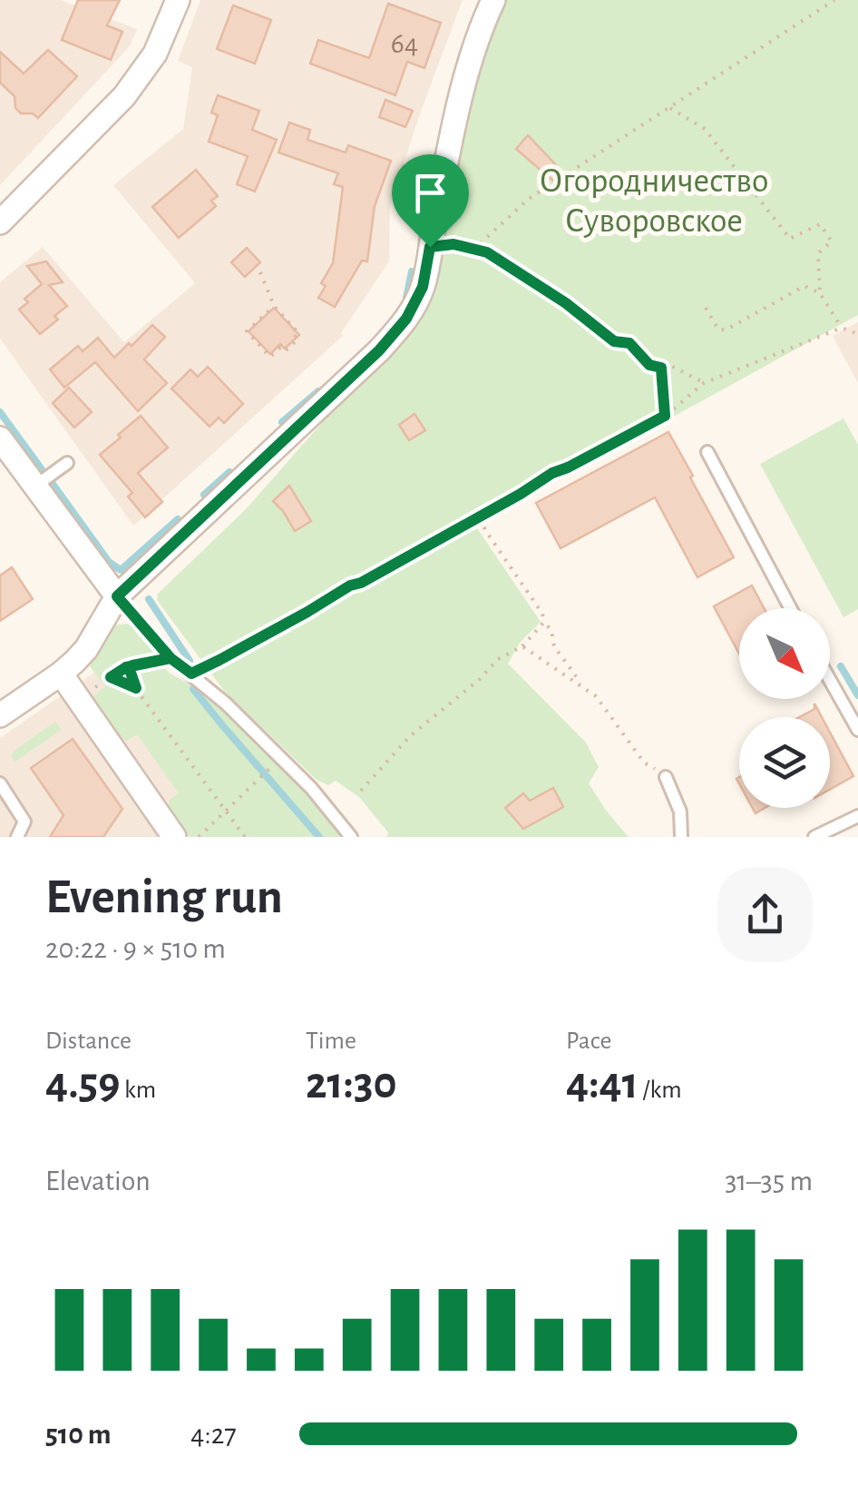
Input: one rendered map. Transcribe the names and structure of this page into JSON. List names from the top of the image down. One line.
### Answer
{"parks":["Огородничество Суворовское"],"house_numbers":["64"],"north":"bottom right","page":{"heading":["Evening run","20:22 · 9 × 510 m"],"stats":[["Distance","4.59 km"],["Time","21:30"],["Pace","4:41 /km"]],"chart":["Elevation","31–35 m"],"list":[{"name":"510 m","note":"4:27"}]}}
